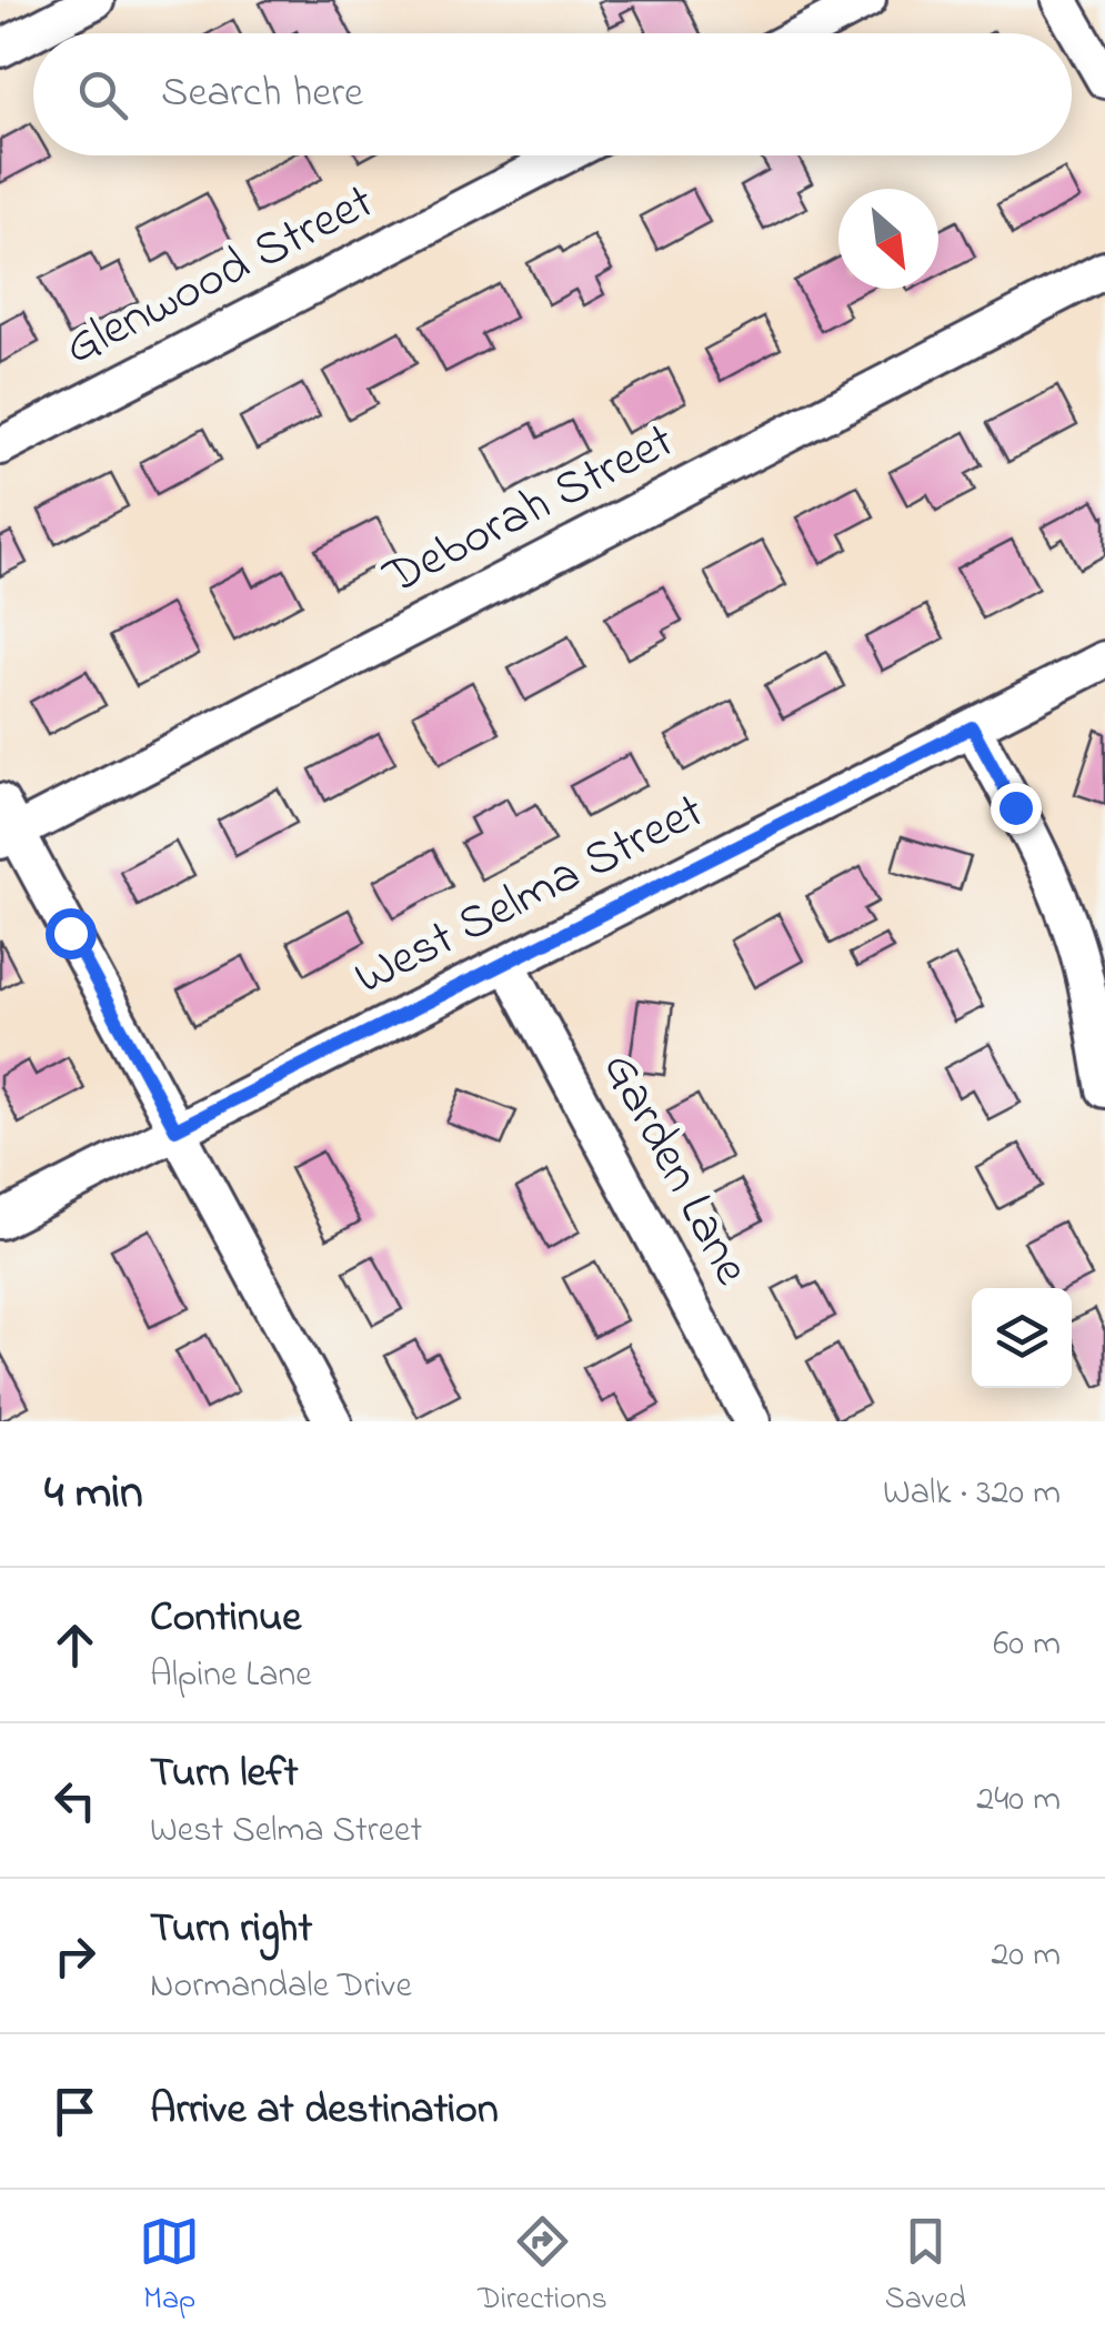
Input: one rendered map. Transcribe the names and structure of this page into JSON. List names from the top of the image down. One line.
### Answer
{"streets":{"street":["Glenwood Street","Deborah Street","West Selma Street","Garden Lane"]},"crossings":[["West Selma Street","Garden Lane"]],"north":"bottom right","page":{"search":"Search here","heading":["4 min","Walk · 320 m"],"list":[["Continue","Alpine Lane","60 m"],["Turn left","West Selma Street","240 m"],["Turn right","Normandale Drive","20 m"],"Arrive at destination"],"nav":["Map","Directions","Saved"]}}
